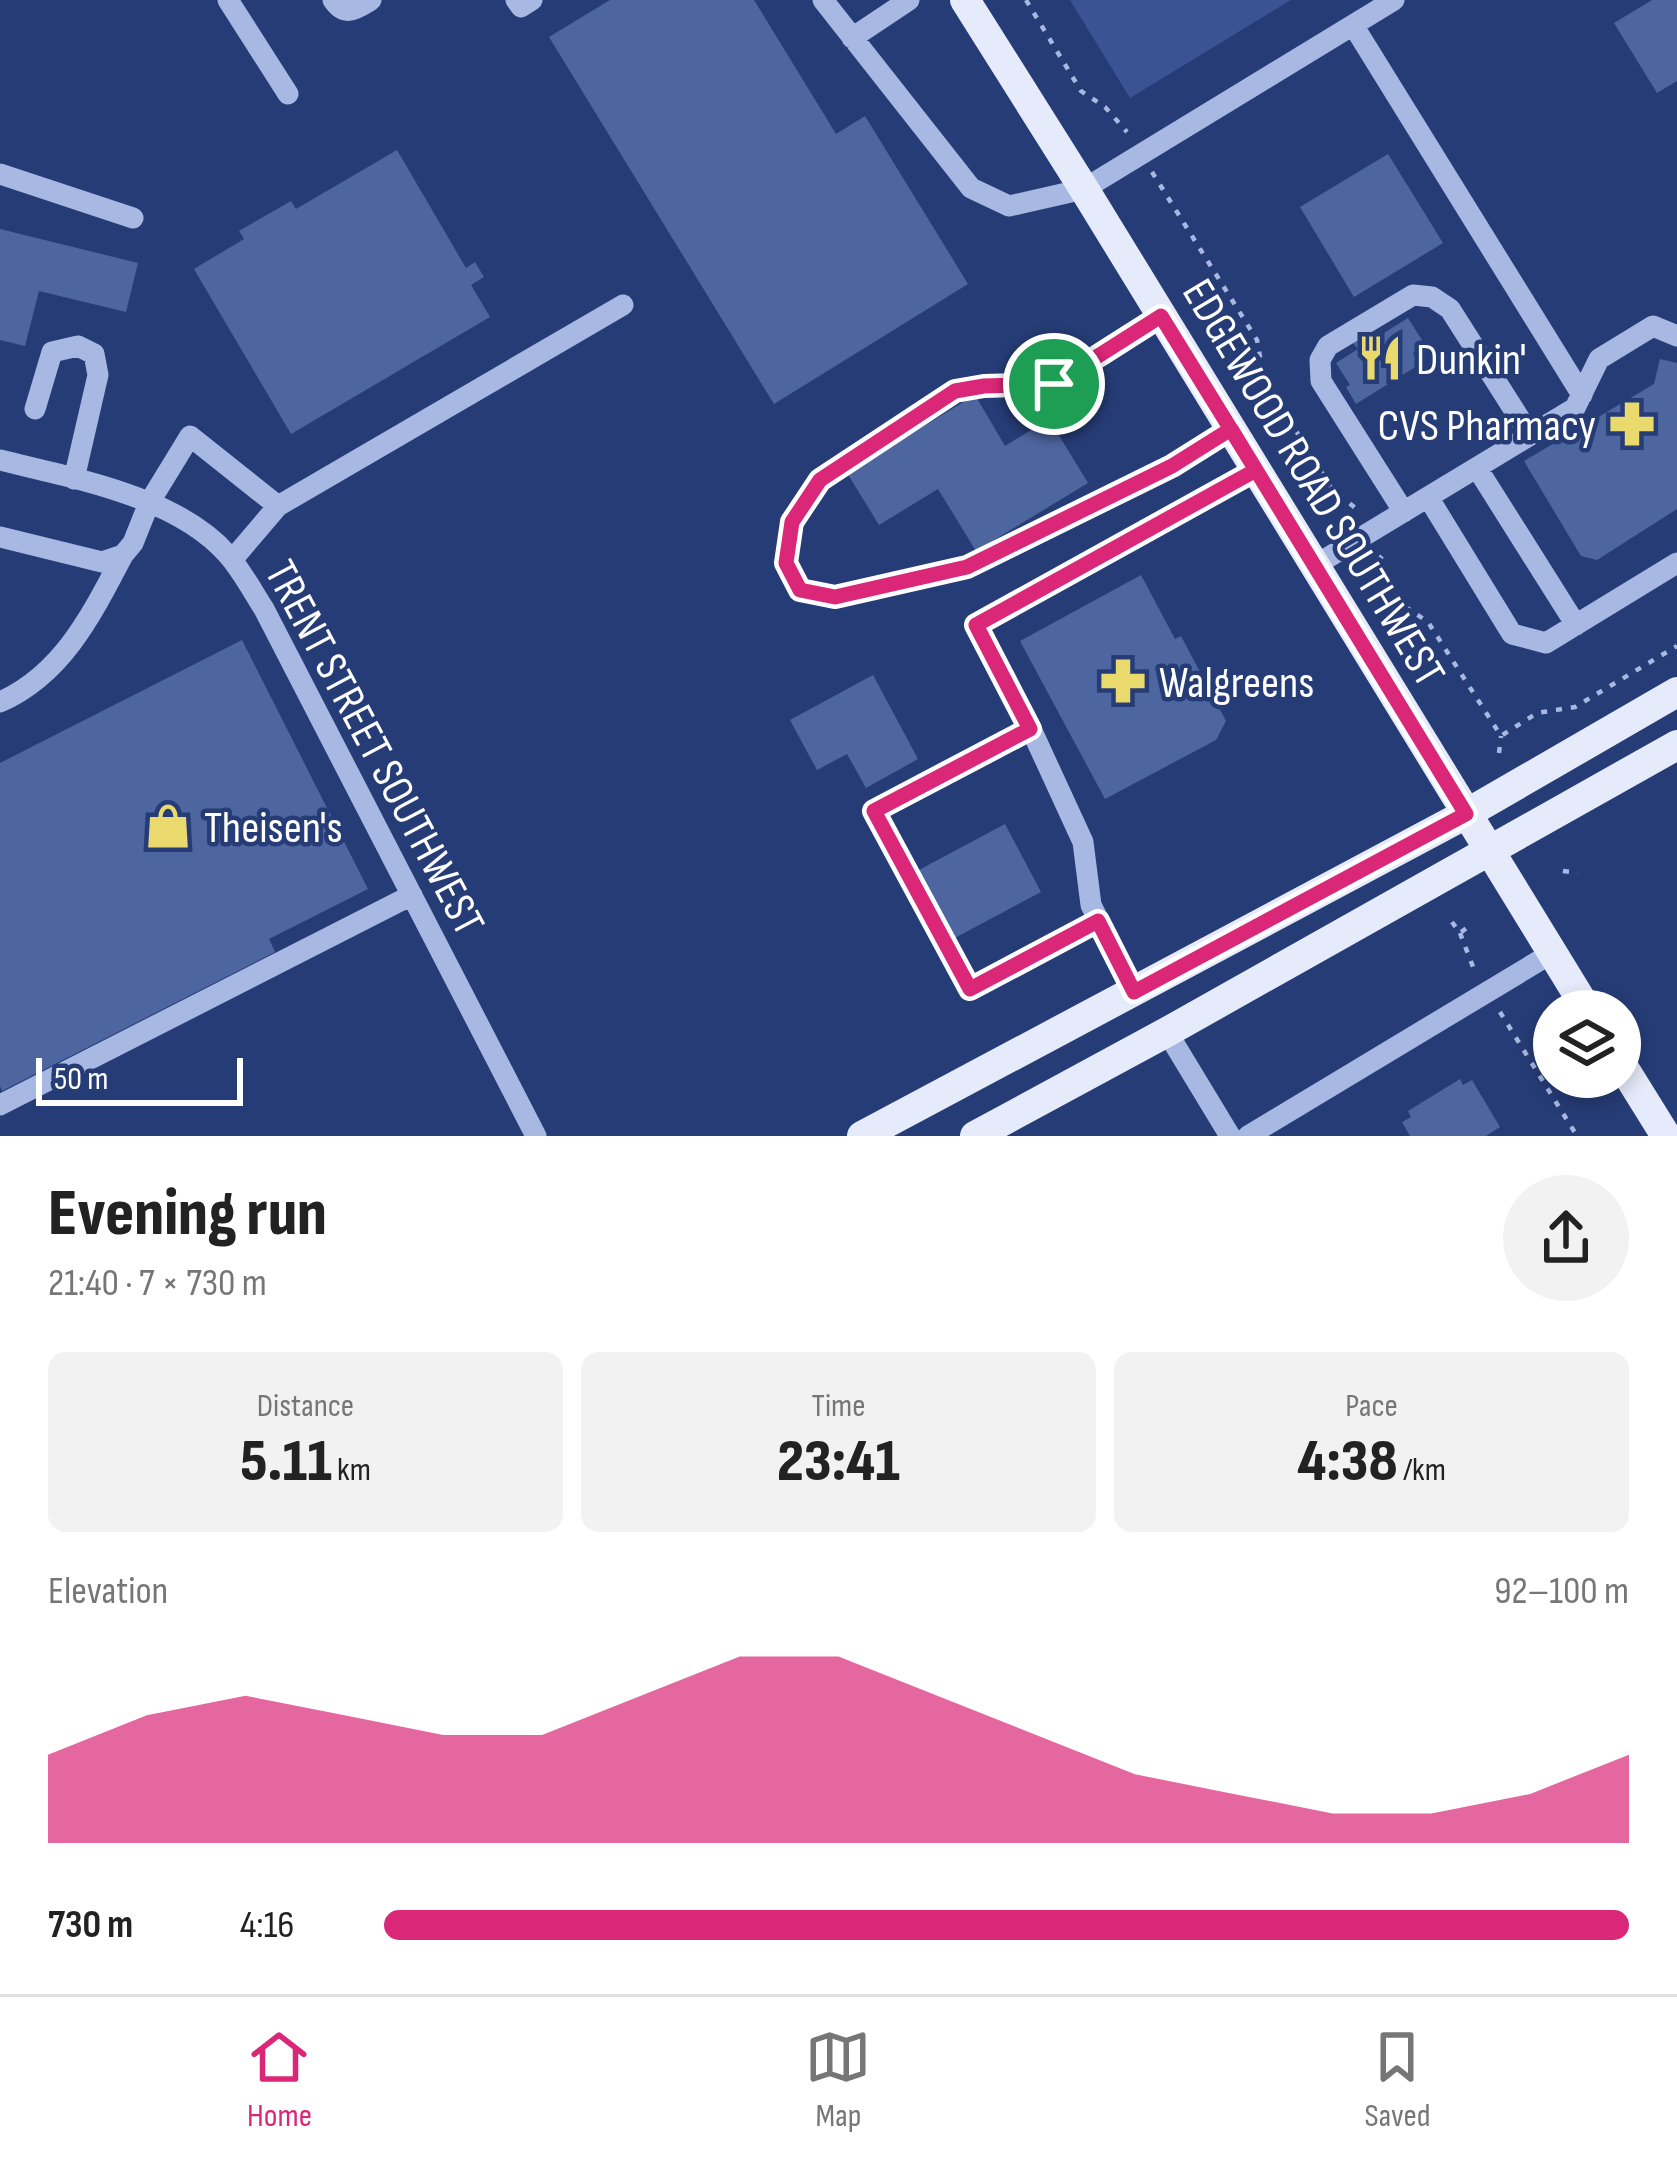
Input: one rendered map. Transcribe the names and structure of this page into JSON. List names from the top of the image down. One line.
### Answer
{"streets":{"main road":["EDGEWOOD ROAD SOUTHWEST"],"street":["TRENT STREET SOUTHWEST"]},"places":{"restaurant":["Dunkin'"],"pharmacy":["CVS Pharmacy","Walgreens"],"shop":["Theisen's"]},"scale_bar":"50 m","page":{"scale":"50 m","heading":["Evening run","21:40 · 7 × 730 m"],"stats":[["Distance","5.11 km"],["Time","23:41"],["Pace","4:38 /km"]],"chart":["Elevation","92–100 m"],"list":[{"name":"730 m","note":"4:16"}],"tabs":["Home","Map","Saved"]}}
